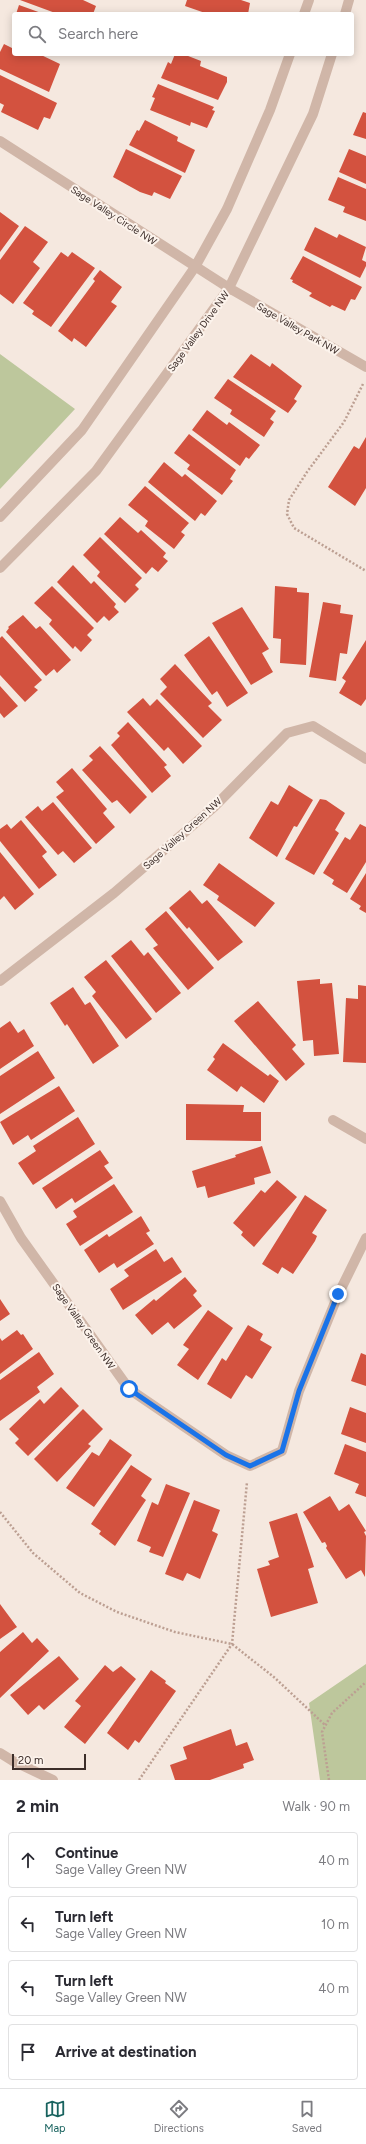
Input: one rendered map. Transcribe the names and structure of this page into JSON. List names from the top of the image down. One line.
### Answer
{"streets":{"street":["Sage Valley Circle NW","Sage Valley Park NW","Sage Valley Drive NW","Sage Valley Green NW"]},"crossings":[["Sage Valley Circle NW","Sage Valley Park NW"],["Sage Valley Circle NW","Sage Valley Drive NW"],["Sage Valley Park NW","Sage Valley Drive NW"]],"scale_bar":"20 m","page":{"search":"Search here","scale":"20 m","heading":["2 min","Walk · 90 m"],"list":[["Continue","Sage Valley Green NW","40 m"],["Turn left","Sage Valley Green NW","10 m"],["Turn left","Sage Valley Green NW","40 m"],"Arrive at destination"],"nav":["Map","Directions","Saved"]}}
